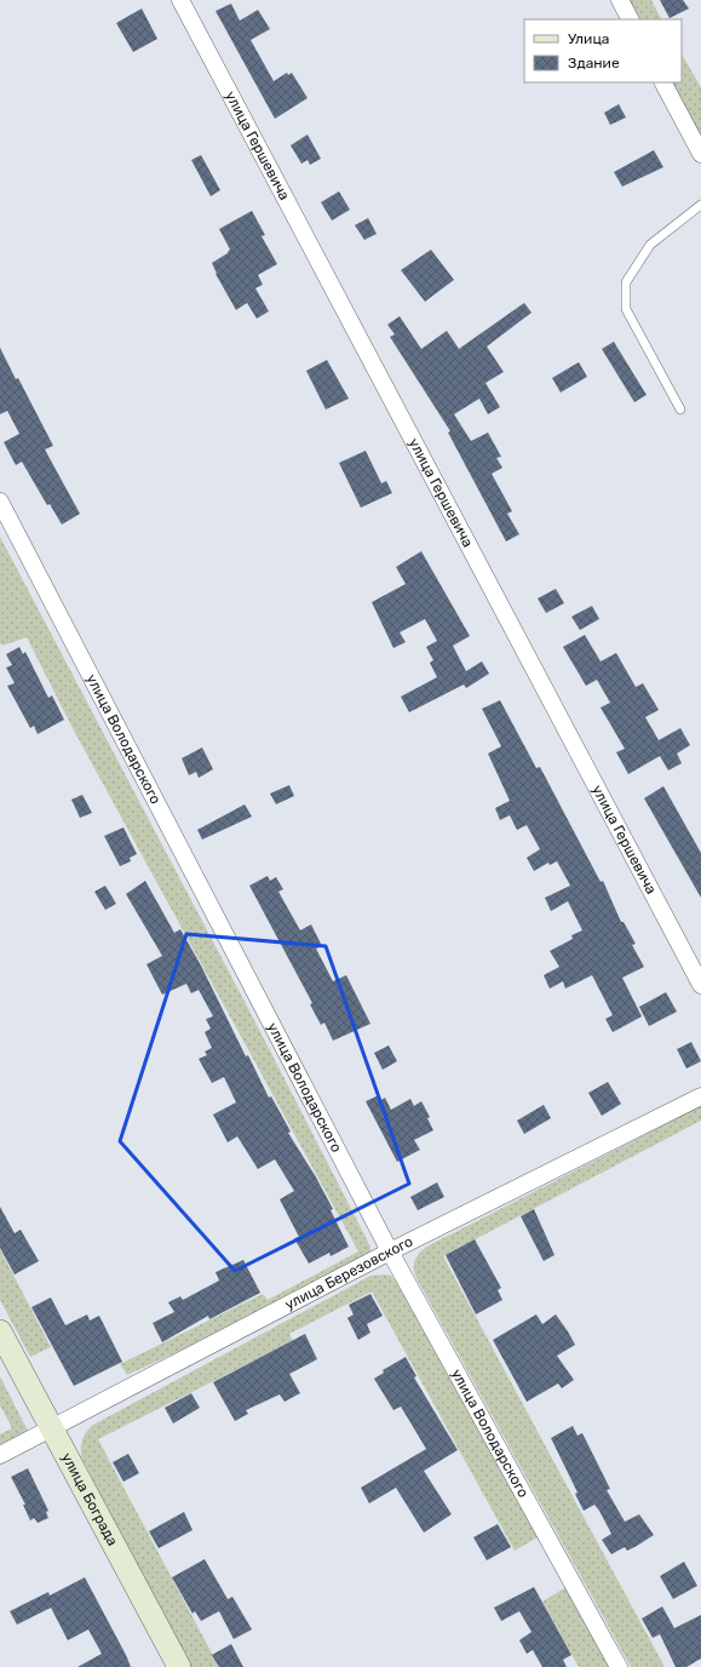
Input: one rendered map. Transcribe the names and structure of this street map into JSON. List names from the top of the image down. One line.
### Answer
{"streets":{"street":["улица Гершевича","улица Володарского","улица Березовского","улица Бограда"]},"crossings":[["улица Володарского","улица Березовского"],["улица Березовского","улица Бограда"]],"legend":["Улица","Здание"]}
